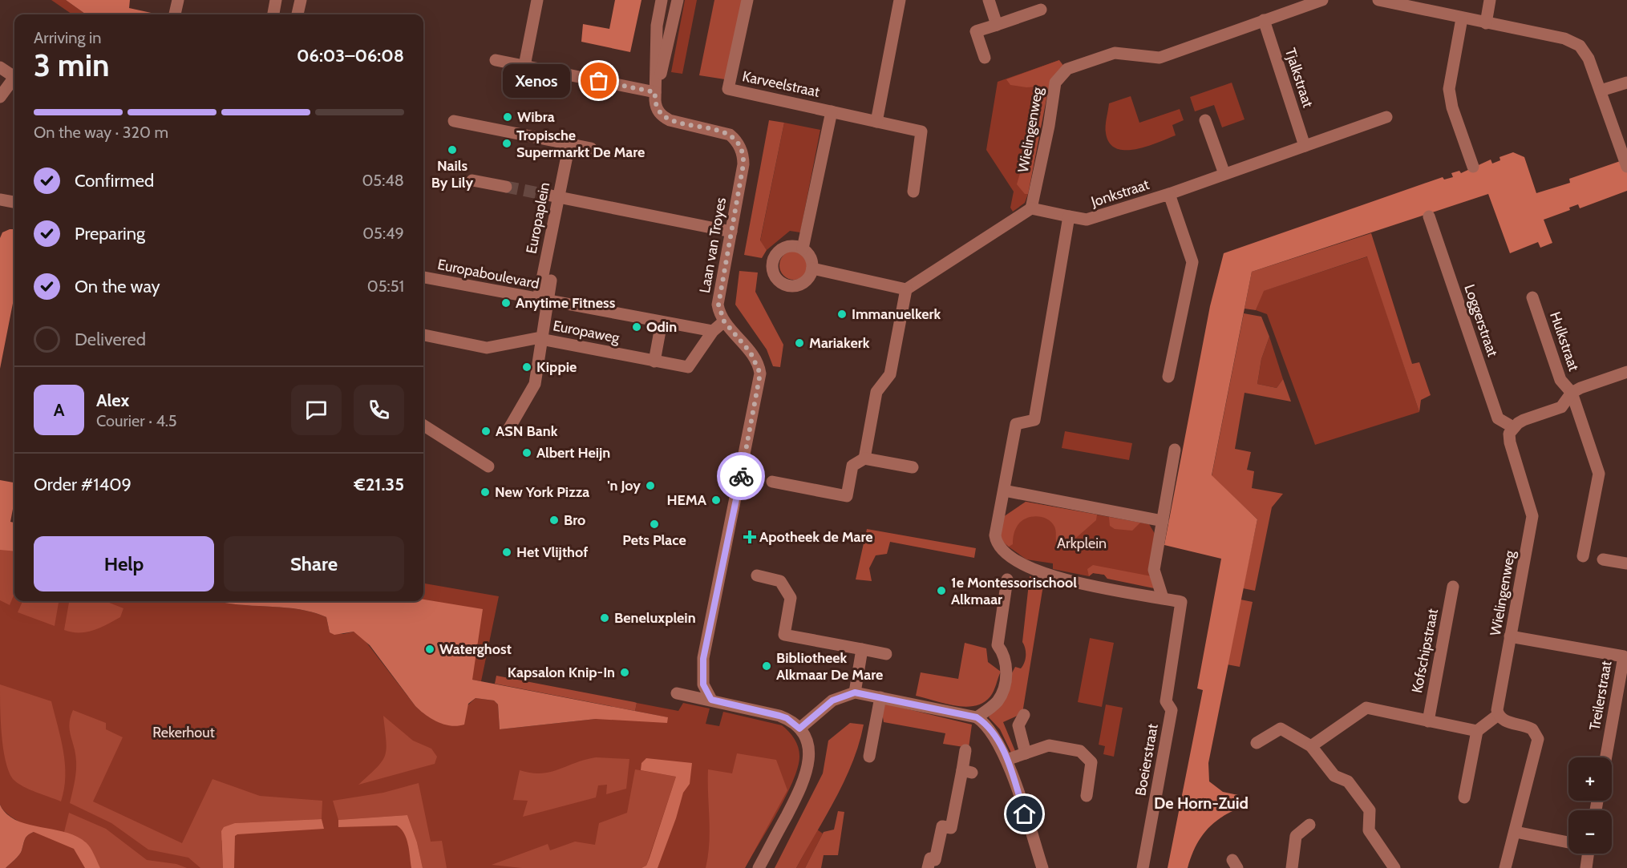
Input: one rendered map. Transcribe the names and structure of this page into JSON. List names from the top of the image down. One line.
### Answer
{"streets":{"street":["Tjalkstraat","Karveelstraat","Wielingenweg","Jonkstraat","Europaplein","Laan van Troyes","Europaboulevard","Loggerstraat","Europaweg","Hulkstraat","Kofschipstraat","Treilerstraat","Boeierstraat"]},"crossings":[["Tjalkstraat","Wielingenweg"],["Wielingenweg","Loggerstraat"],["Wielingenweg","Treilerstraat"],["Europaplein","Europaboulevard"],["Laan van Troyes","Europaweg"],["Europaboulevard","Europaweg"]],"districts":["De Horn-Zuid"],"parks":["Arkplein","Rekerhout"],"places":{"other":["Xenos","Wibra","Tropische Supermarkt De Mare","Nails By Lily","Anytime Fitness","Immanuelkerk","Odin","Mariakerk","Kippie","ASN Bank","Albert Heijn","'n Joy","New York Pizza","HEMA","Bro","Pets Place","Het Vlijthof","1e Montessorischool Alkmaar","Beneluxplein","Waterghost","Bibliotheek Alkmaar De Mare","Kapsalon Knip-In"],"health":["Apotheek de Mare"]},"page":{"heading":["3 min","Arriving in","06:03–06:08"],"panel":["Alex","Courier · 4.5","Order #1409","€21.35"],"bubble":"Xenos","bar":"On the way · 320 m","list":[["Confirmed","05:48"],["Preparing","05:49"],["On the way","05:51"],"Delivered"],"round":"A","buttons":["Help","Share"],"map_buttons":["+","−"]}}
